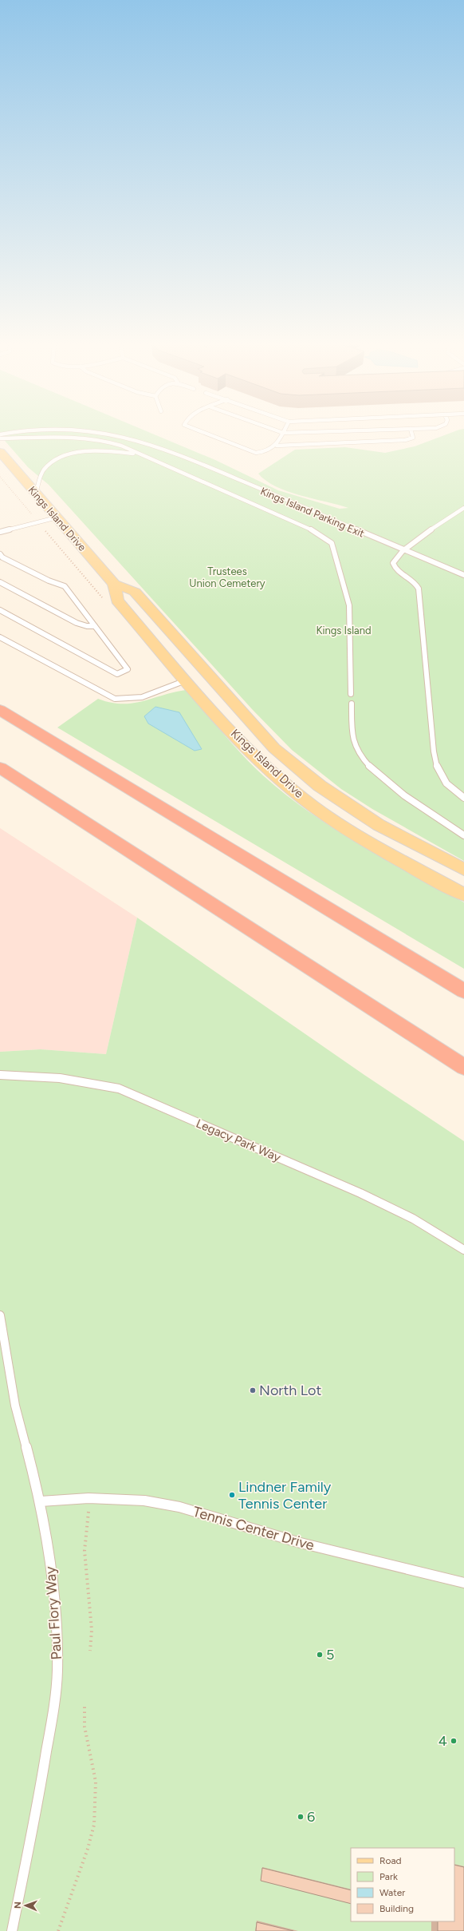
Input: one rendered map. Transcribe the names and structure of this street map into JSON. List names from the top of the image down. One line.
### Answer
{"streets":{"main road":["Kings Island Drive"],"lane":["Kings Island Parking Exit","Legacy Park Way","Tennis Center Drive","Paul Flory Way"]},"crossings":[["Tennis Center Drive","Paul Flory Way"]],"parks":["Trustees Union Cemetery","Kings Island"],"places":["North Lot","Lindner Family Tennis Center","5","4","6"],"legend":["Road","Park","Water","Building"],"north":"left"}
